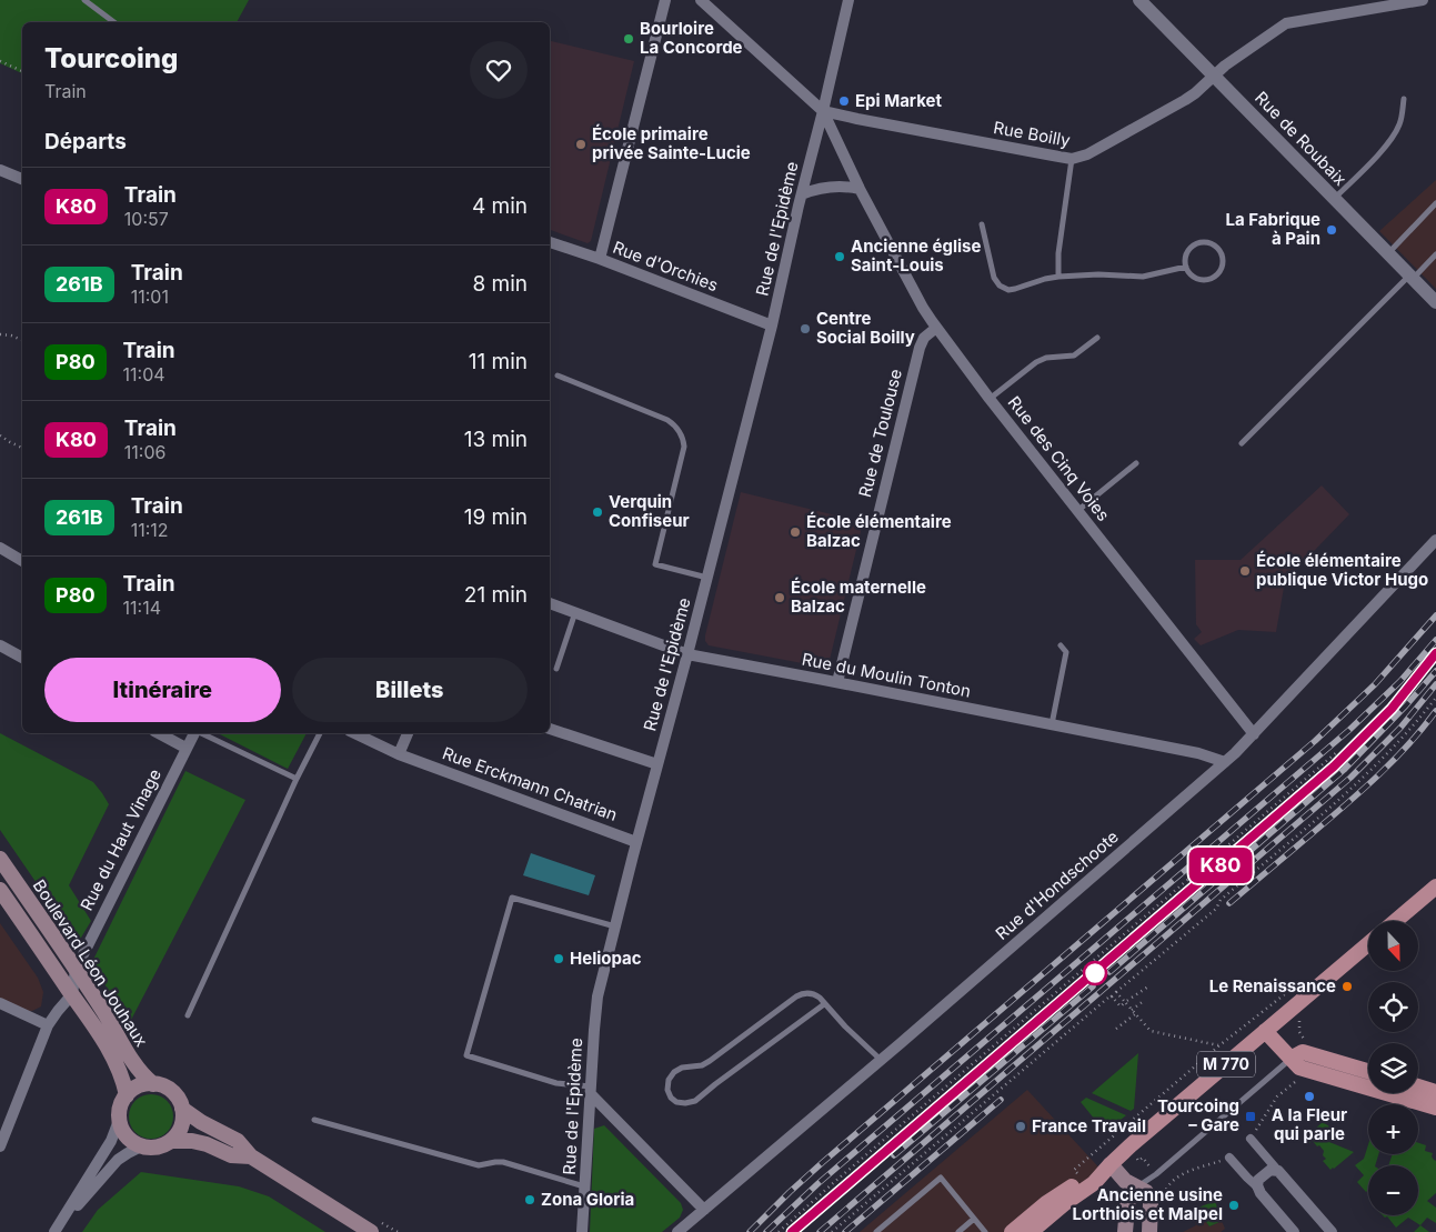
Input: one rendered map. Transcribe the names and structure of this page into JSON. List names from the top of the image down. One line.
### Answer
{"streets":{"main road":["Boulevard Léon Jouhaux","M 770"],"street":["Rue Boilly","Rue de Roubaix","Rue de l'Epidème","Rue d'Orchies","Rue de Toulouse","Rue des Cinq Voies","Rue du Moulin Tonton","Rue Erckmann Chatrian","Rue du Haut Vinage","Rue d'Hondschoote"]},"crossings":[["Rue Boilly","Rue de Roubaix"],["Rue Boilly","Rue de l'Epidème"],["Rue Boilly","Rue des Cinq Voies"],["Rue de l'Epidème","Rue d'Orchies"],["Rue de l'Epidème","Rue des Cinq Voies"],["Rue de l'Epidème","Rue du Moulin Tonton"],["Rue de l'Epidème","Rue Erckmann Chatrian"],["Rue de Toulouse","Rue des Cinq Voies"],["Rue de Toulouse","Rue du Moulin Tonton"],["Rue des Cinq Voies","Rue d'Hondschoote"],["Rue du Moulin Tonton","Rue d'Hondschoote"],["Rue du Haut Vinage","Boulevard Léon Jouhaux"]],"places":{"other":["Bourloire La Concorde","Epi Market","École primaire privée Sainte-Lucie","La Fabrique à Pain","Ancienne église Saint-Louis","Centre Social Boilly","Verquin Confiseur","École élémentaire Balzac","École élémentaire publique Victor Hugo","École maternelle Balzac","Heliopac","Le Renaissance","A la Fleur qui parle","France Travail","Zona Gloria","Ancienne usine Lorthiois et Malpel"],"transit":["Tourcoing – Gare"]},"north":"bottom","page":{"on_map":"K80","heading":[["Tourcoing","Train"],"Départs"],"list":[{"mark":"K80","name":"Train","note":"10:57","value":"4 min"},{"mark":"261B","name":"Train","note":"11:01","value":"8 min"},{"mark":"P80","name":"Train","note":"11:04","value":"11 min"},{"mark":"K80","name":"Train","note":"11:06","value":"13 min"},{"mark":"261B","name":"Train","note":"11:12","value":"19 min"},{"mark":"P80","name":"Train","note":"11:14","value":"21 min"}],"buttons":["Itinéraire","Billets"],"map_buttons":["+","−"]}}
